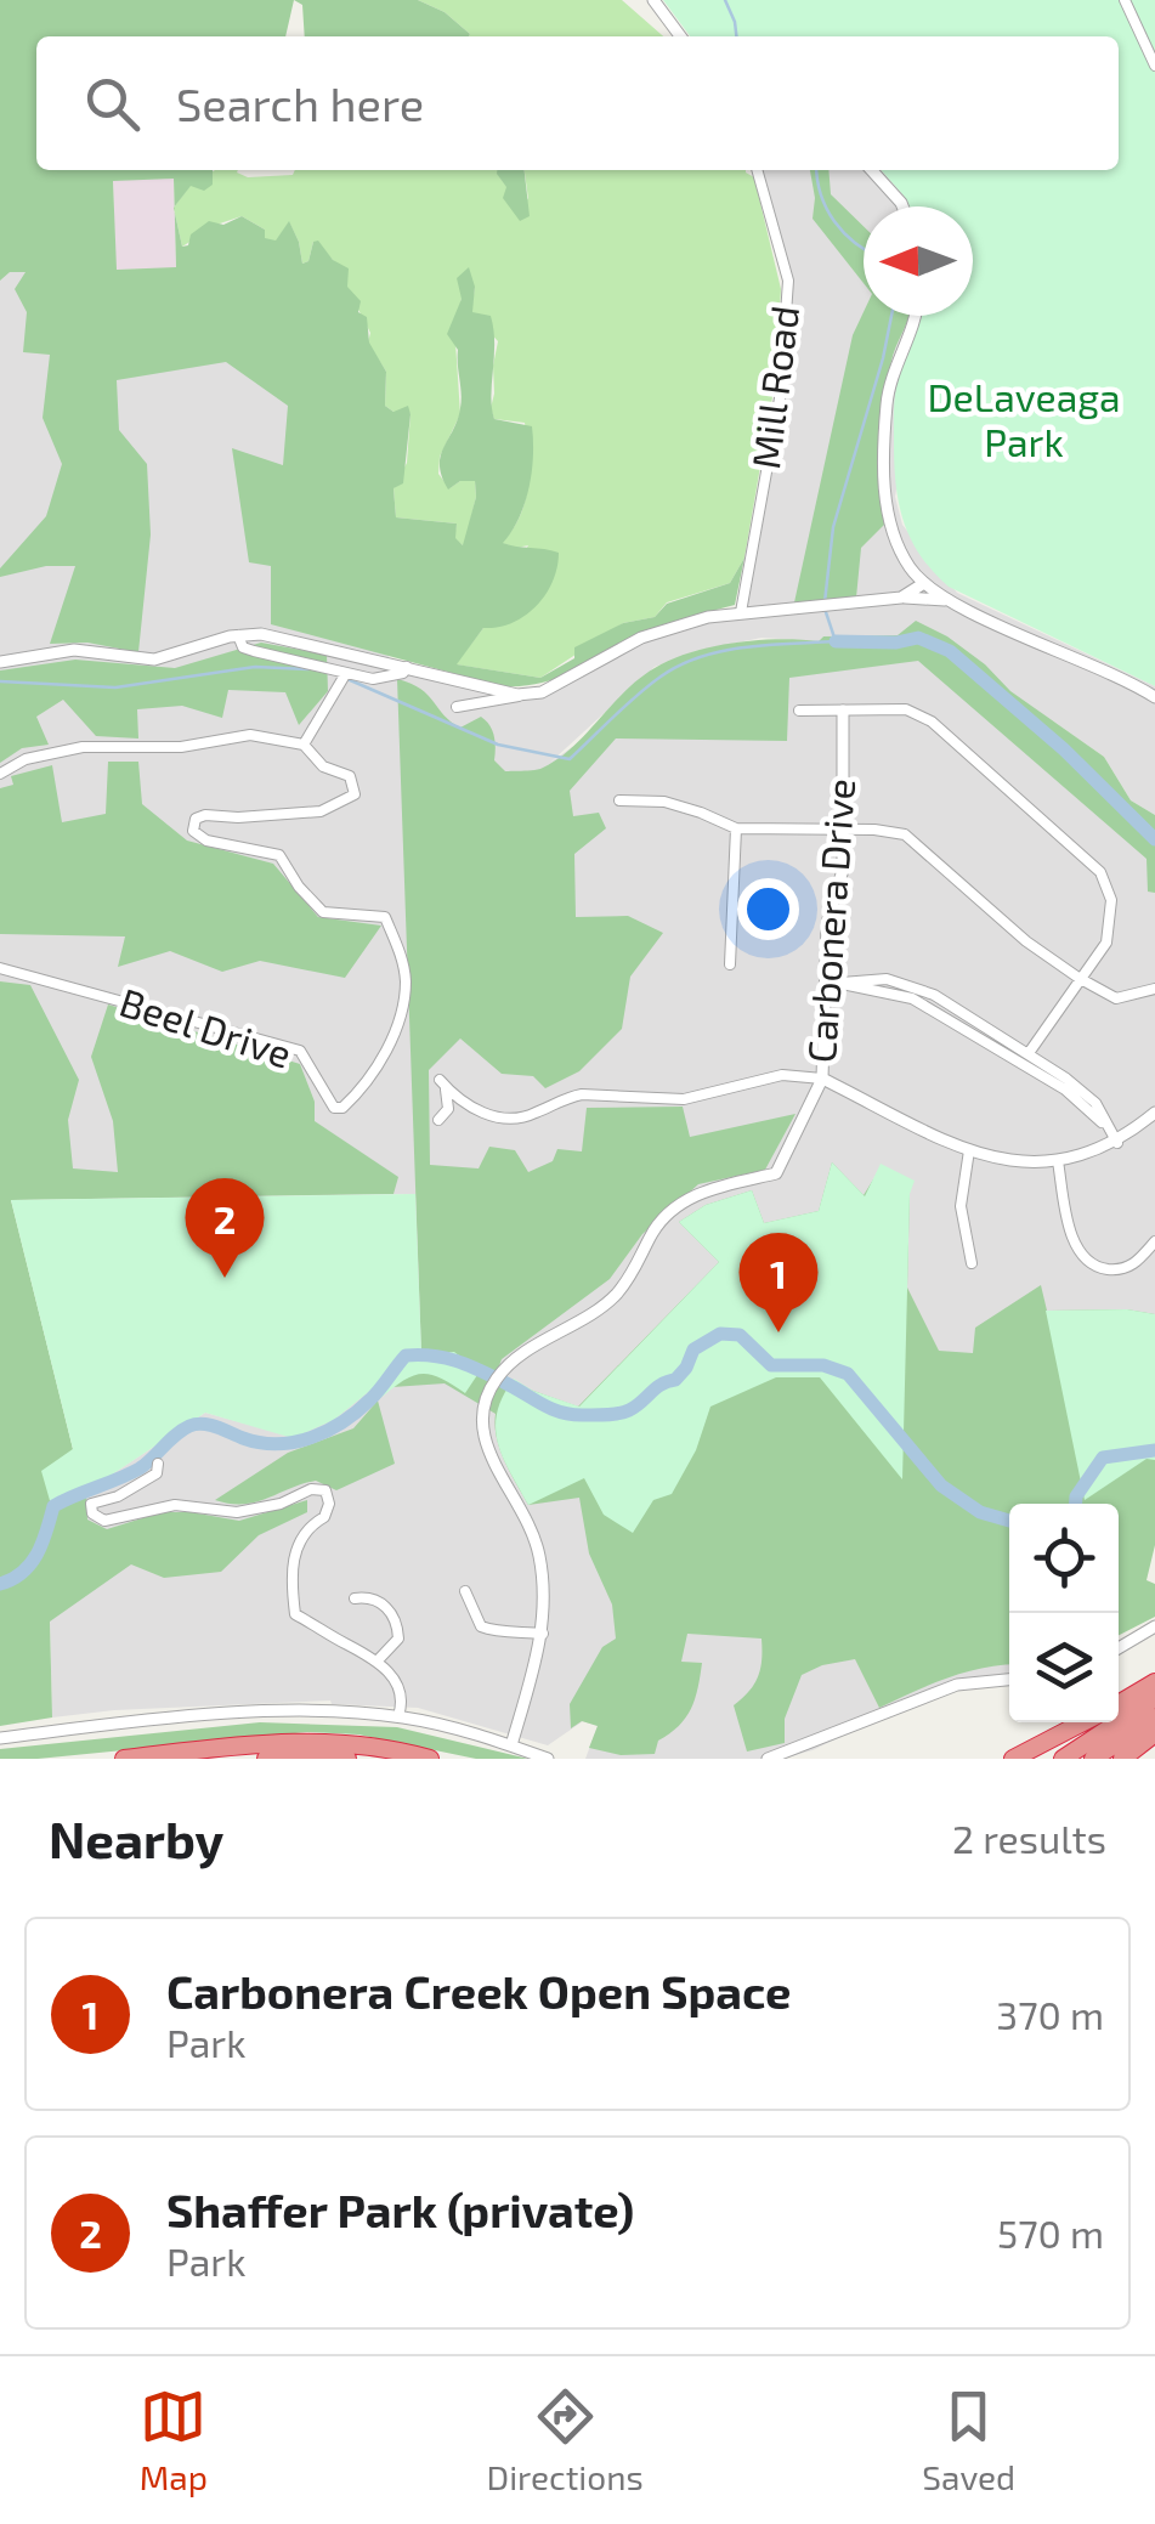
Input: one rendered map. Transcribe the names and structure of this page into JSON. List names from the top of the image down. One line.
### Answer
{"streets":{"street":["Mill Road","Carbonera Drive","Beel Drive"]},"parks":["DeLaveaga Park"],"north":"left","page":{"search":"Search here","pins":["2","1"],"heading":["Nearby","2 results"],"list":[{"mark":"1","name":"Carbonera Creek Open Space","note":"Park","value":"370 m"},{"mark":"2","name":"Shaffer Park (private)","note":"Park","value":"570 m"}],"nav":["Map","Directions","Saved"]}}
